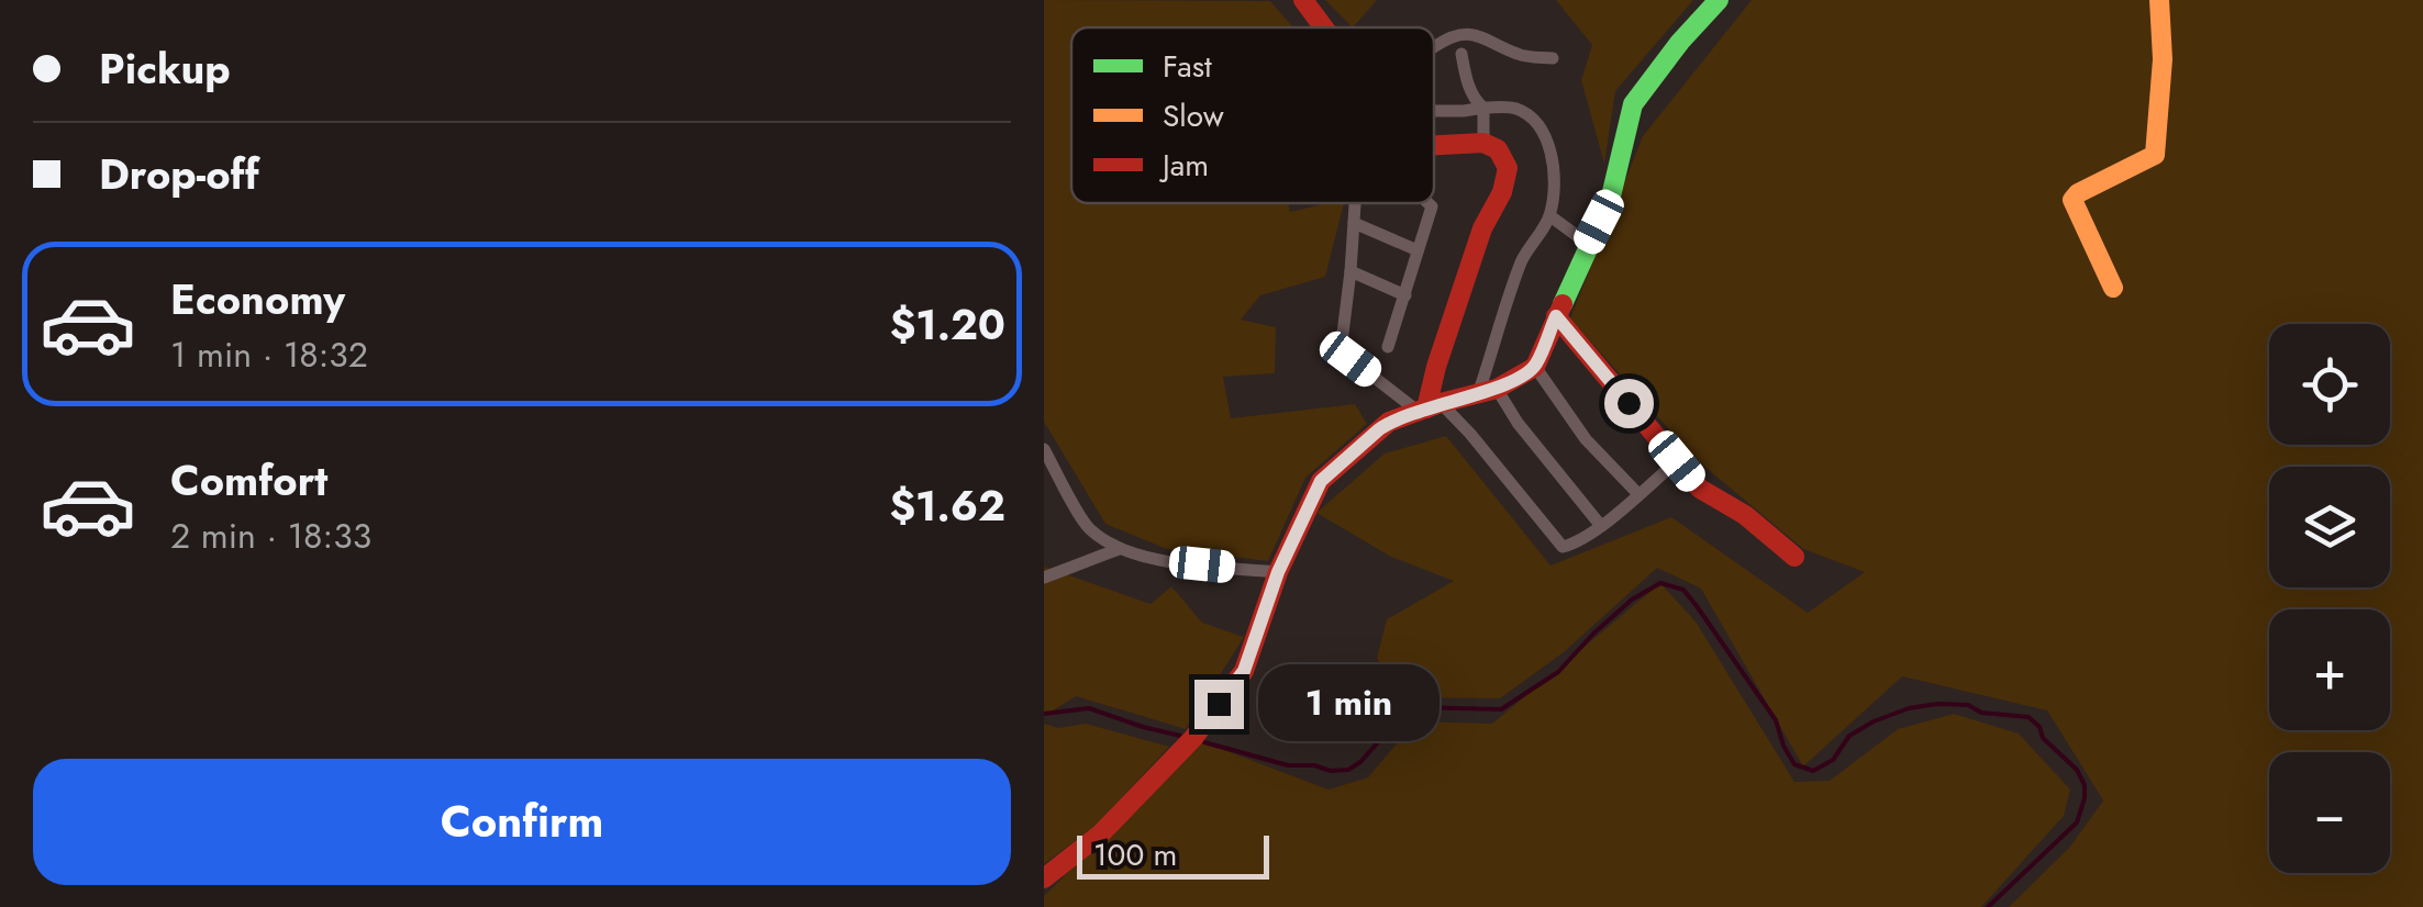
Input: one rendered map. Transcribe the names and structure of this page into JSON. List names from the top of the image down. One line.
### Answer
{"legend":["Fast","Slow","Jam"],"scale_bar":"100 m","page":{"banner":["Pickup","Drop-off"],"list":[{"name":"Economy","note":"1 min · 18:32","value":"$1.20"},{"name":"Comfort","note":"2 min · 18:33","value":"$1.62"}],"map_buttons":["+","−"],"bubble":"1 min","buttons":"Confirm","scale":"100 m"}}
